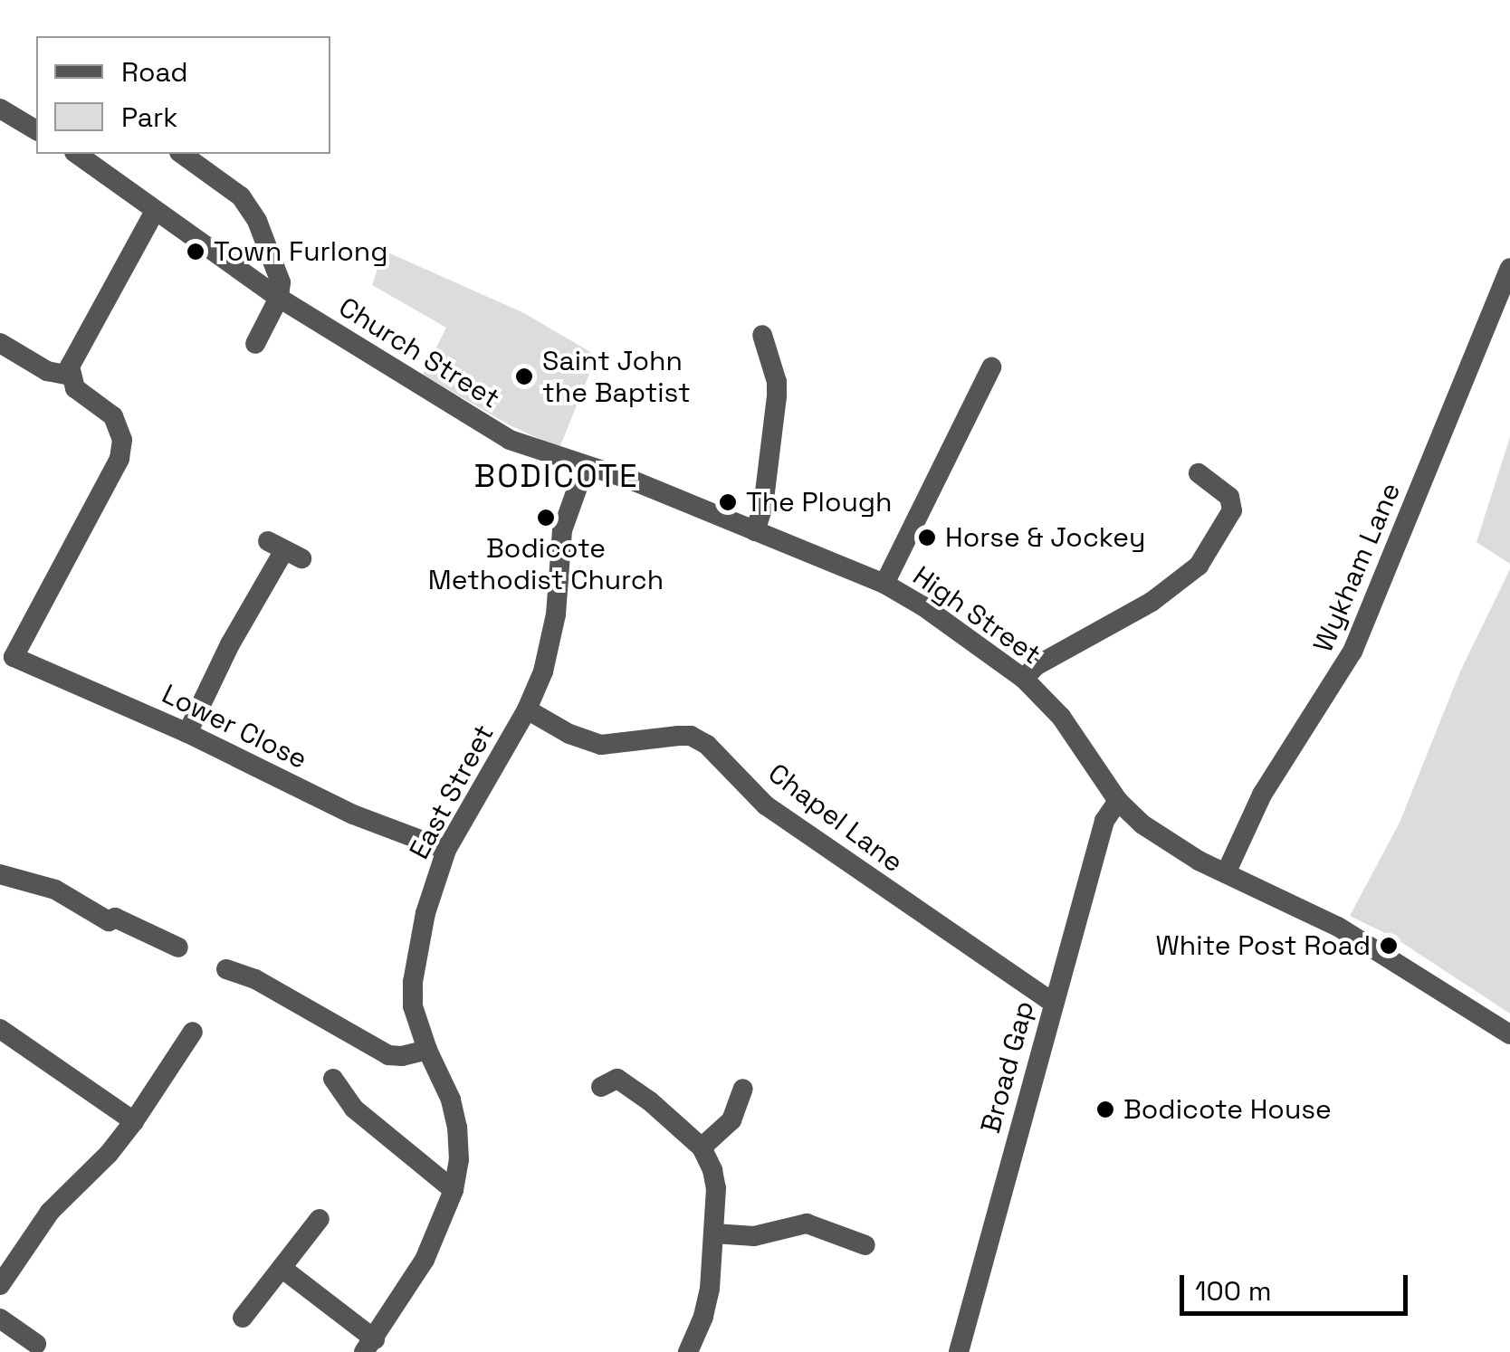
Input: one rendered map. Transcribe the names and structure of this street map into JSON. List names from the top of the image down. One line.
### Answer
{"streets":{"street":["Church Street","Wykham Lane","High Street","Lower Close","East Street","Chapel Lane","Broad Gap"]},"crossings":[["Church Street","High Street"],["Church Street","East Street"],["Wykham Lane","High Street"],["High Street","East Street"],["High Street","Broad Gap"],["Lower Close","East Street"],["East Street","Chapel Lane"],["Chapel Lane","Broad Gap"]],"districts":["BODICOTE"],"places":["Town Furlong","Saint John the Baptist","The Plough","Bodicote Methodist Church","Horse & Jockey","White Post Road","Bodicote House"],"legend":["Road","Park"],"scale_bar":"100 m"}
